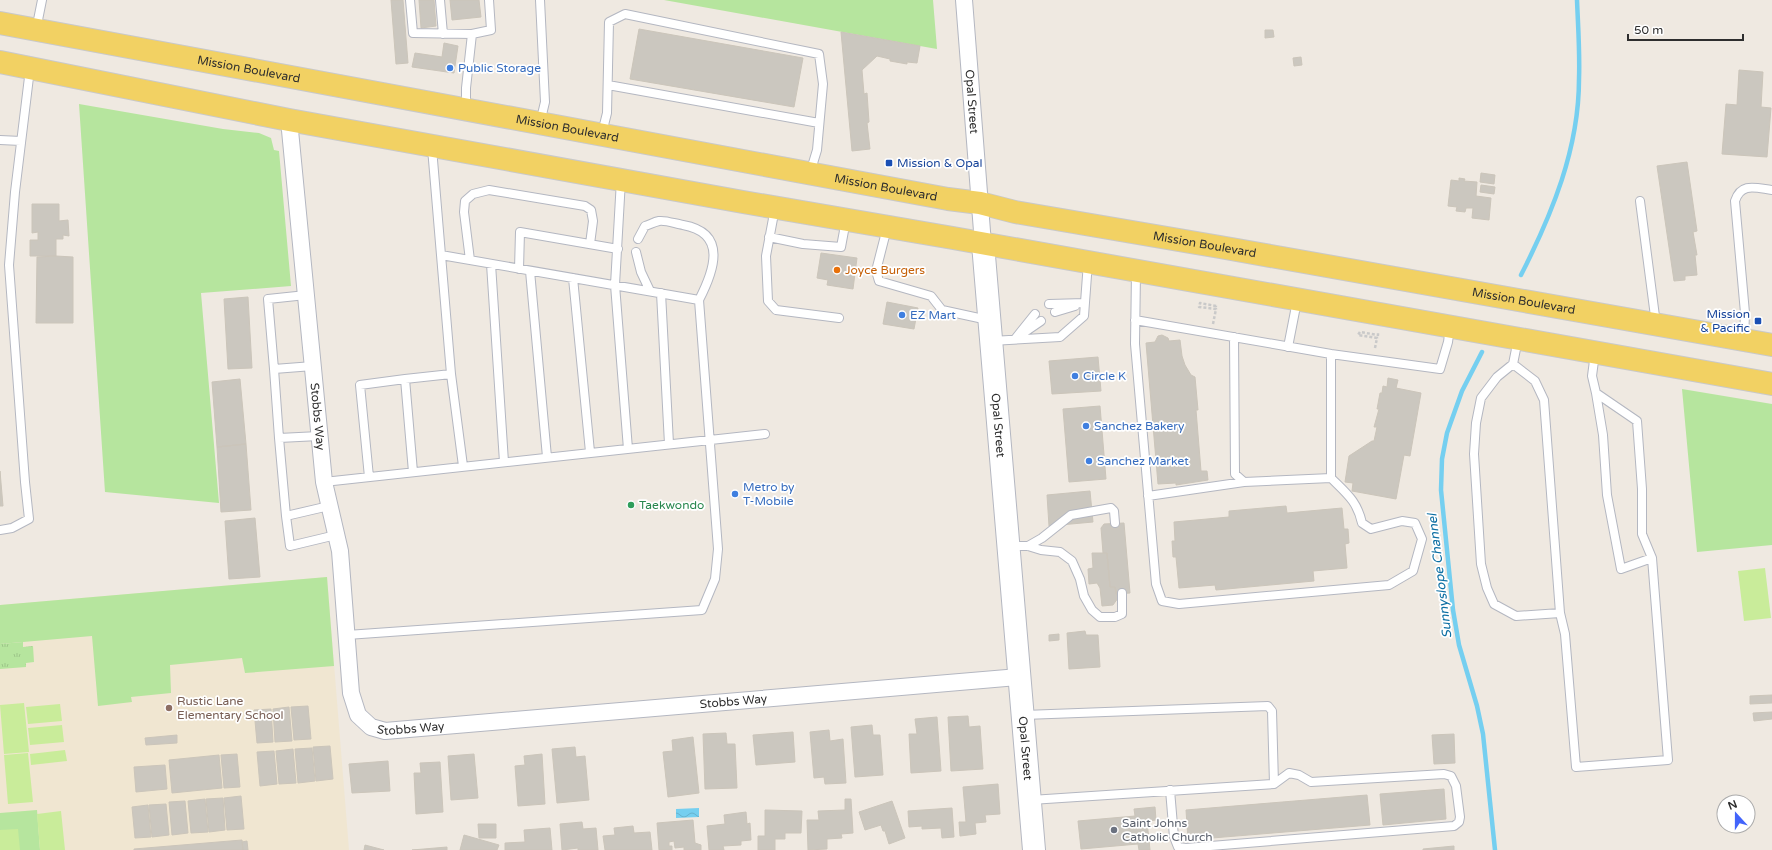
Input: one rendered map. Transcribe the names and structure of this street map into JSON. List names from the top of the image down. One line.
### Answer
{"streets":{"main road":["Mission Boulevard"],"street":["Opal Street","Stobbs Way"]},"crossings":[["Mission Boulevard","Opal Street"],["Opal Street","Stobbs Way"]],"water":["Sunnyslope Channel"],"places":{"other":["Public Storage","Joyce Burgers","EZ Mart","Circle K","Sanchez Bakery","Sanchez Market","Metro by T-Mobile","Taekwondo","Rustic Lane Elementary School","Saint Johns Catholic Church"],"transit":["Mission & Opal","Mission & Pacific"]},"scale_bar":"50 m","north":"top"}
